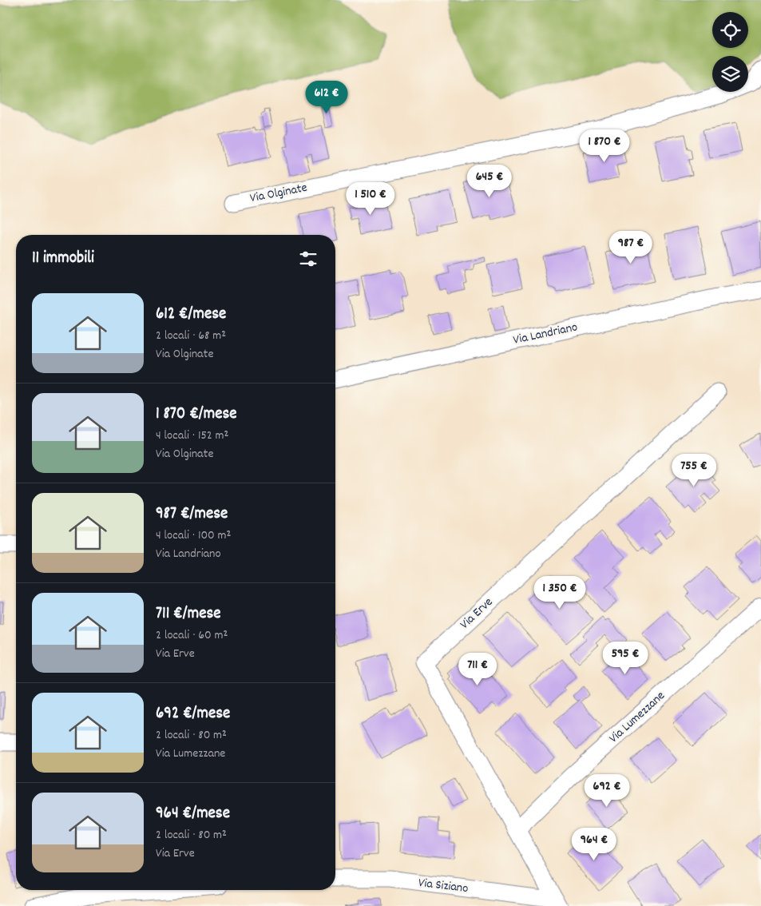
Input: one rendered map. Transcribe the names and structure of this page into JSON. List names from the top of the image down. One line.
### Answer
{"streets":{"street":["Via Olginate","Via Landriano","Via Erve","Via Lumezzane","Via Siziano"]},"crossings":[["Via Erve","Via Lumezzane"],["Via Erve","Via Siziano"]],"page":{"price":["612 €","1 870 €","645 €","1 510 €","987 €","755 €","1 350 €","595 €","711 €","692 €","964 €"],"heading":"11 immobili","list":[{"name":"612 €/mese","note":"2 locali · 68 m² · Via Olginate"},{"name":"1 870 €/mese","note":"4 locali · 152 m² · Via Olginate"},{"name":"987 €/mese","note":"4 locali · 100 m² · Via Landriano"},{"name":"711 €/mese","note":"2 locali · 60 m² · Via Erve"},{"name":"692 €/mese","note":"2 locali · 80 m² · Via Lumezzane"},{"name":"964 €/mese","note":"2 locali · 80 m² · Via Erve"}]}}
